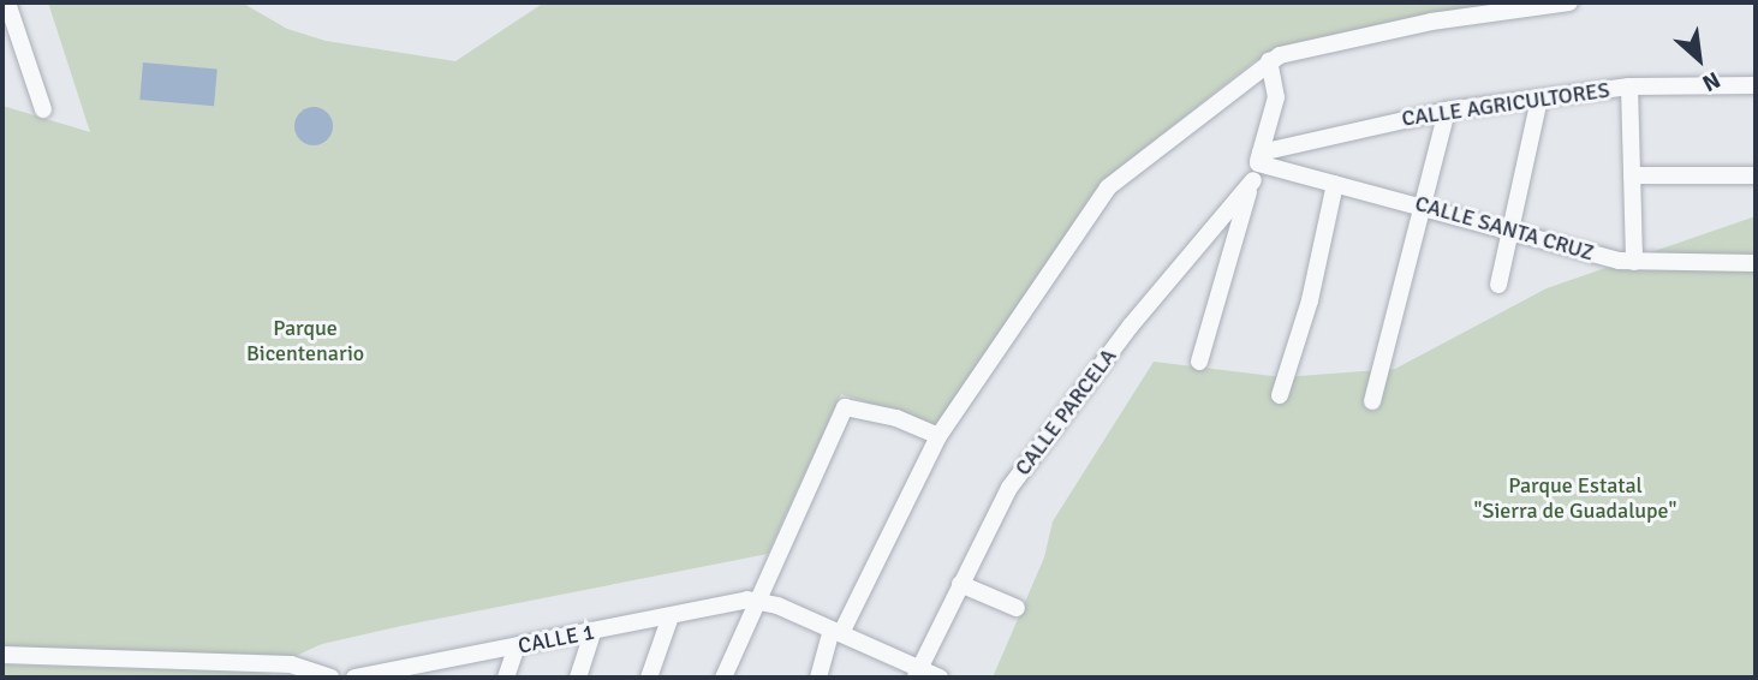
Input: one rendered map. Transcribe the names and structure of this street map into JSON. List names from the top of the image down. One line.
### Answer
{"streets":{"street":["CALLE AGRICULTORES","CALLE SANTA CRUZ","CALLE PARCELA","CALLE 1"]},"crossings":[["CALLE AGRICULTORES","CALLE SANTA CRUZ"],["CALLE AGRICULTORES","CALLE PARCELA"],["CALLE SANTA CRUZ","CALLE PARCELA"]],"parks":["Parque Bicentenario","Parque Estatal \"Sierra de Guadalupe\""],"north":"bottom right"}
